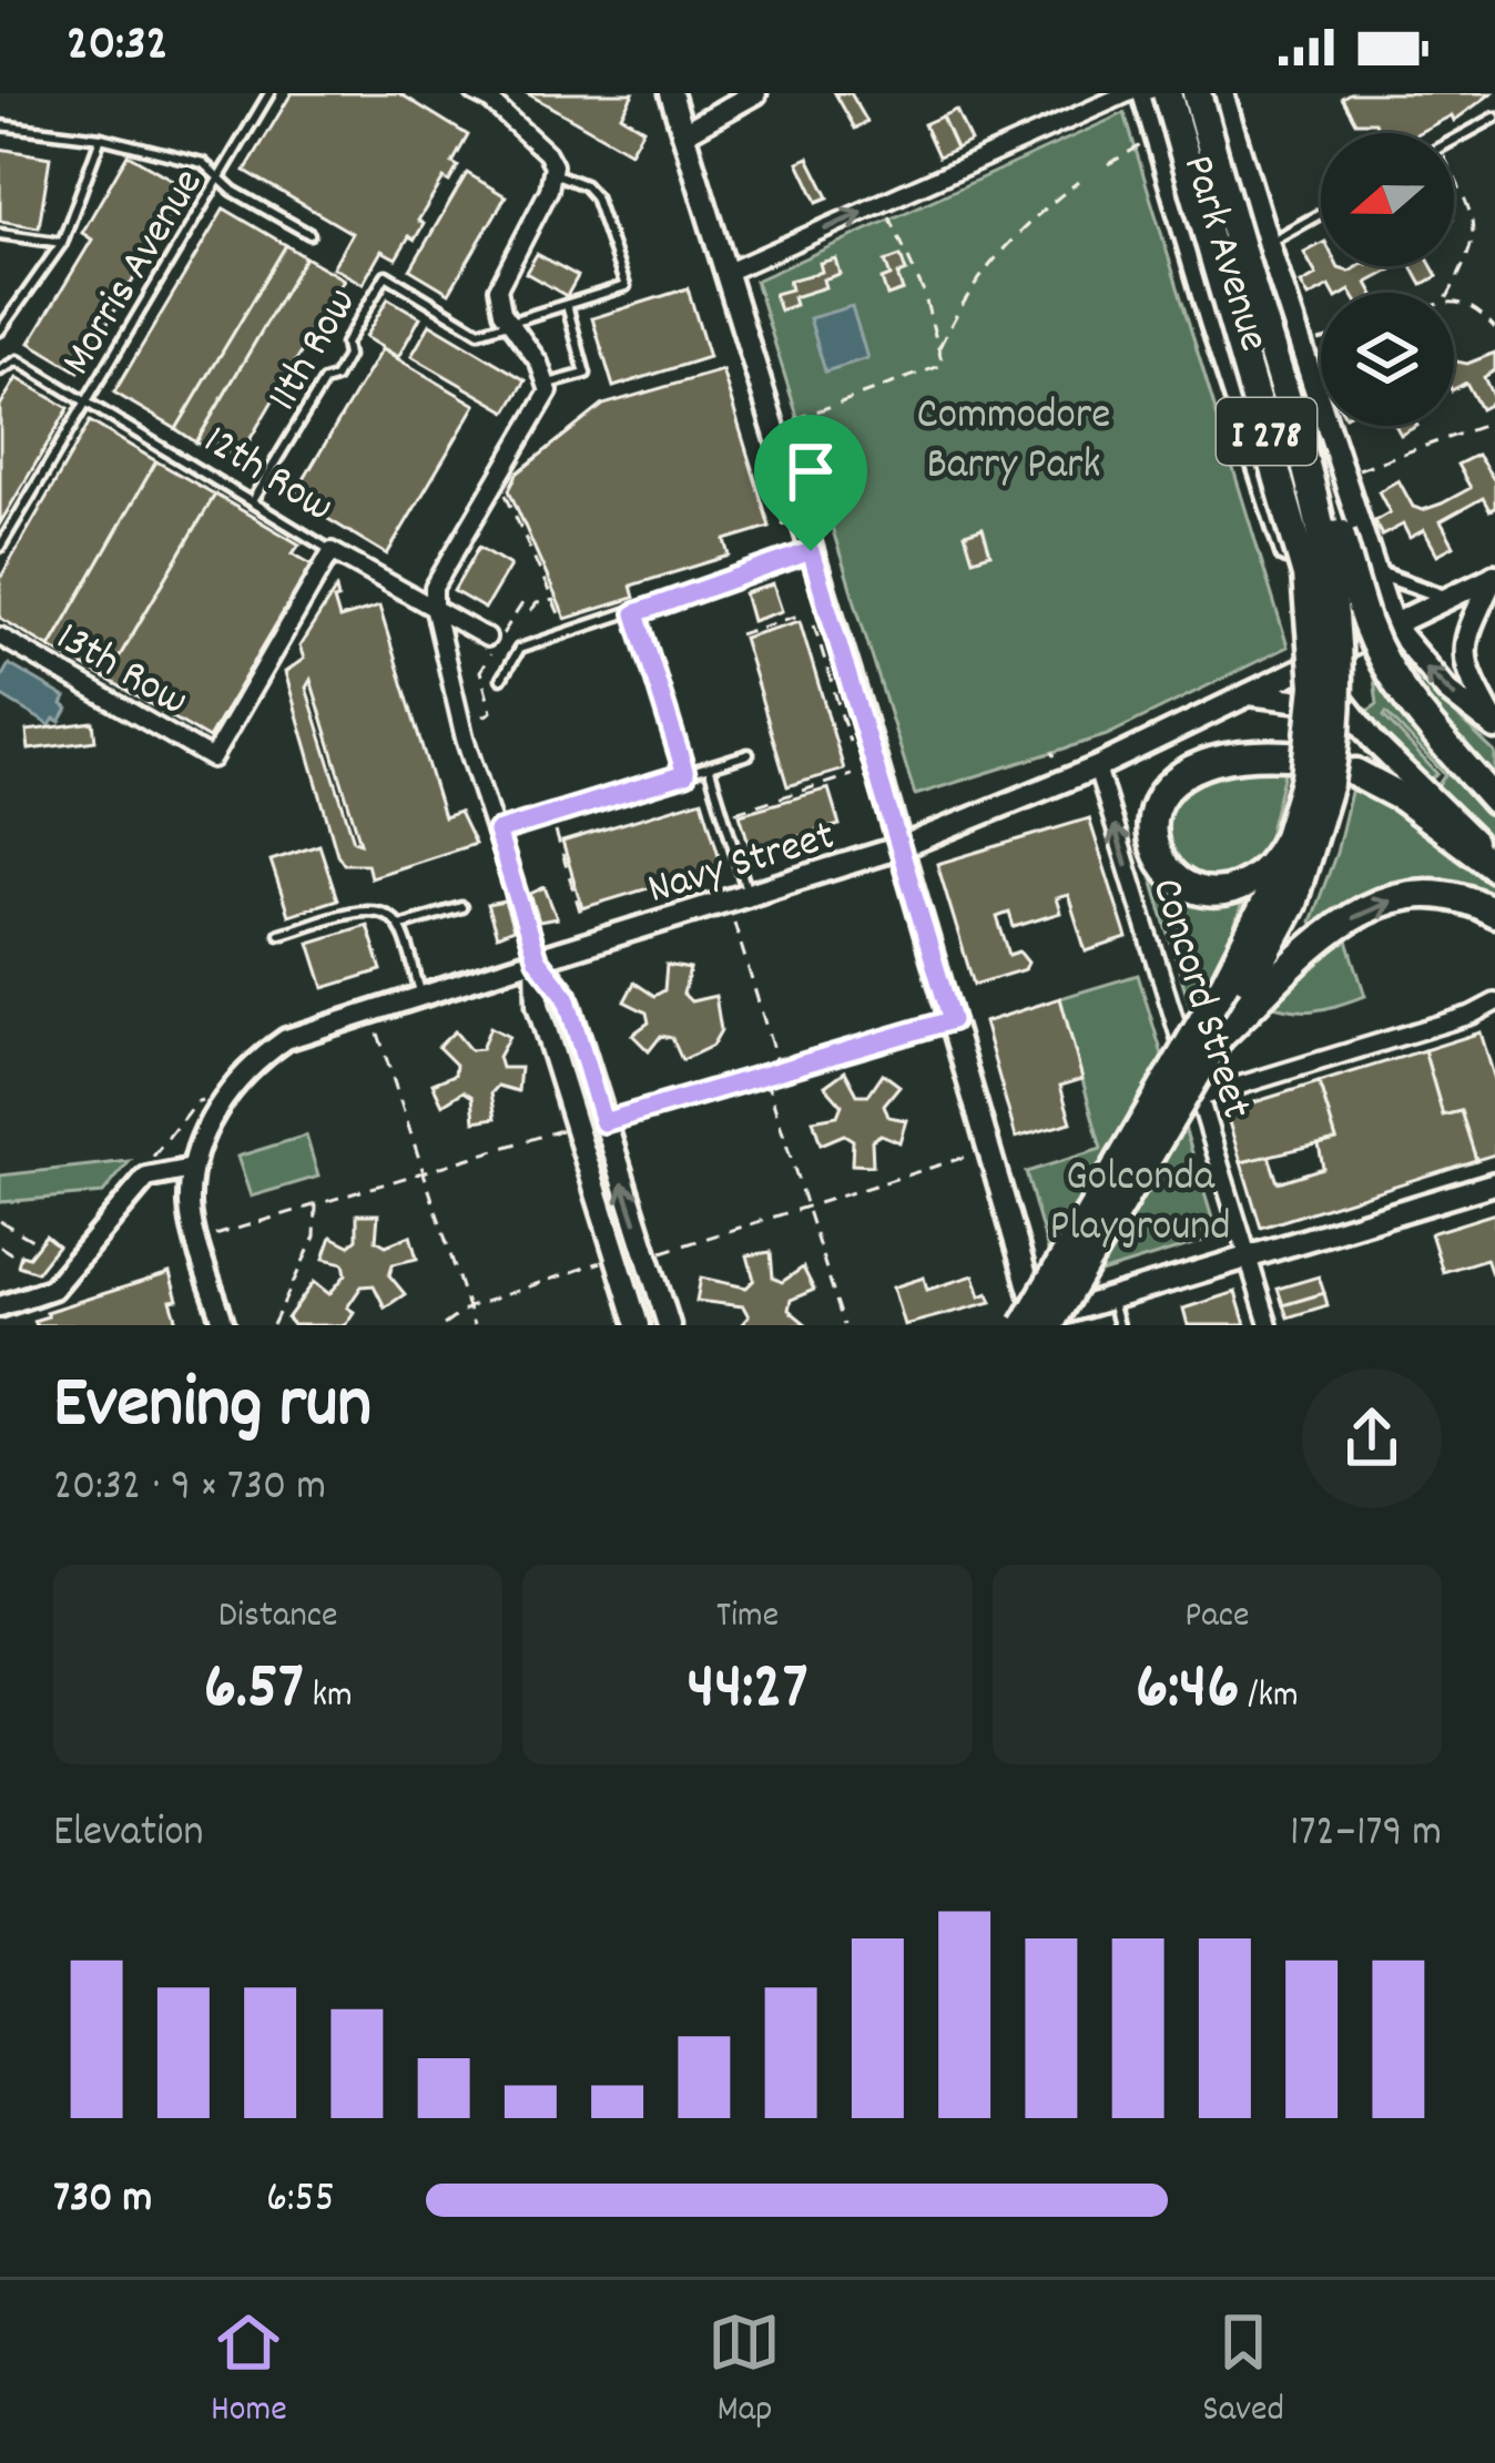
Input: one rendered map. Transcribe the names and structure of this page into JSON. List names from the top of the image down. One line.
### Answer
{"streets":{"highway":["I 278"],"main road":["Park Avenue","Navy Street"],"street":["12th Row","13th Row","Concord Street"],"lane":["Morris Avenue","11th Row"]},"crossings":[["Park Avenue","Navy Street"],["Morris Avenue","12th Row"],["11th Row","12th Row"],["12th Row","13th Row"],["Navy Street","Concord Street"]],"one_way":["Concord Street"],"parks":["Commodore Barry Park","Golconda Playground"],"north":"left","page":{"status":"20:32","heading":["Evening run","20:32 · 9 × 730 m"],"stats":[["Distance","6.57 km"],["Time","44:27"],["Pace","6:46 /km"]],"chart":["Elevation","172–179 m"],"list":[{"name":"730 m","note":"6:55"}],"tabs":["Home","Map","Saved"]}}
